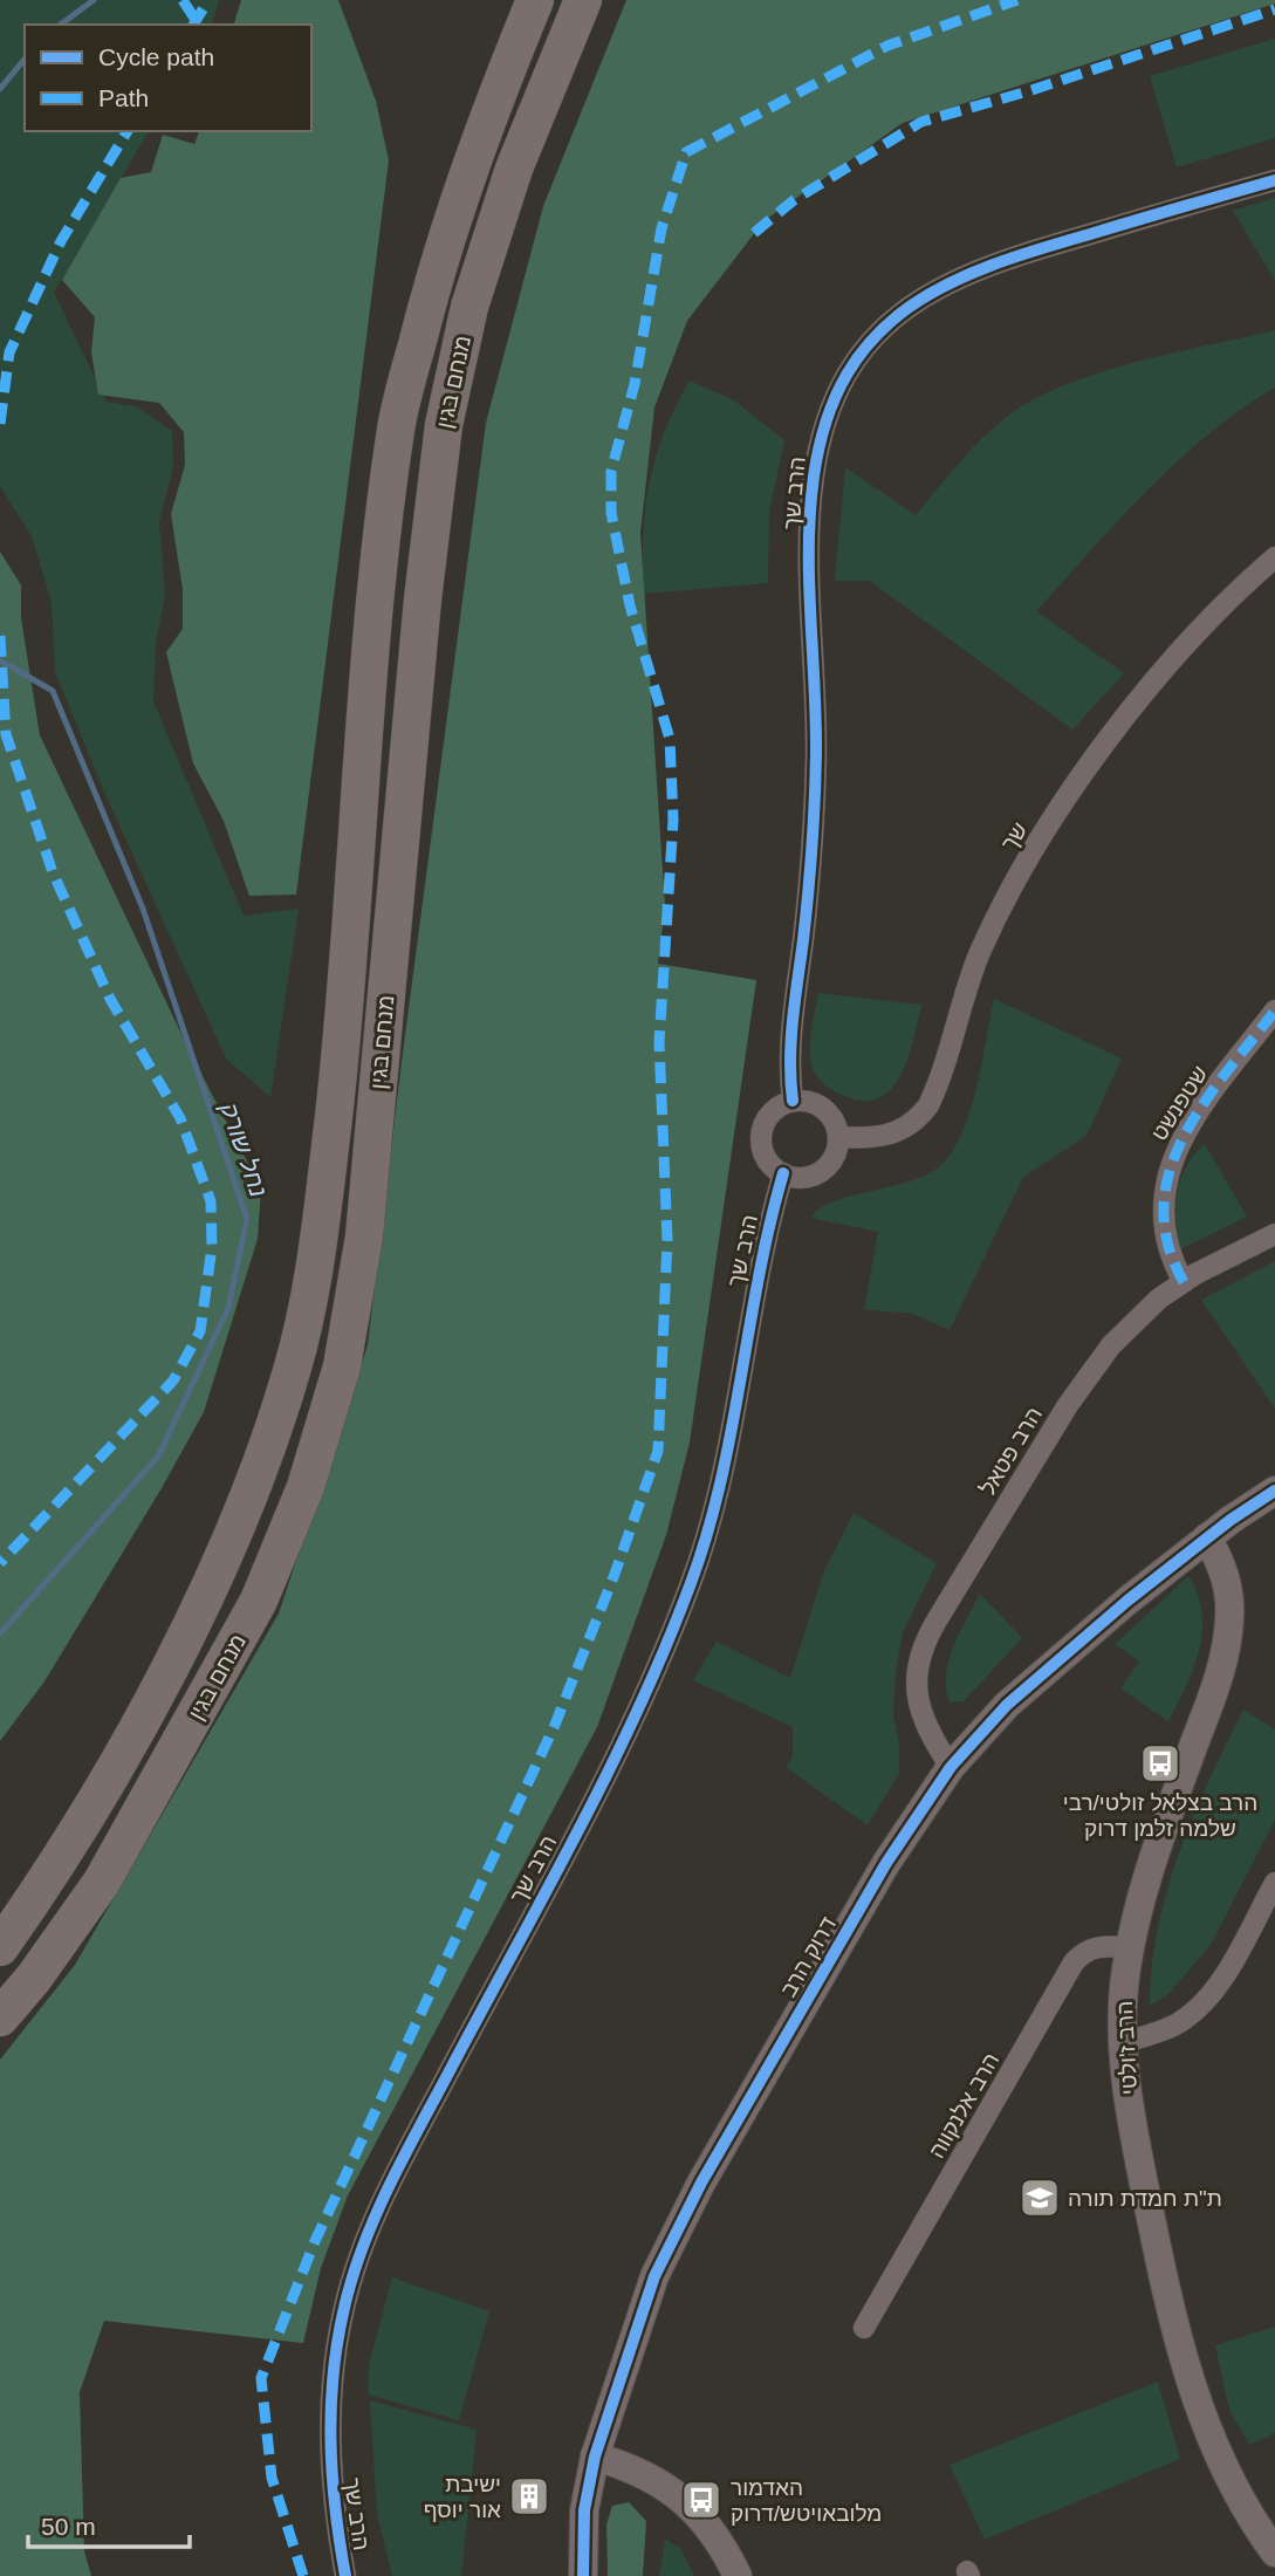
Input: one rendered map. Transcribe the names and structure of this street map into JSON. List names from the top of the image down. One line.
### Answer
{"streets":{"highway":["מנחם בגין"],"street":["הרב שך","שך","שטפנשט","הרב פטאל","דרוק הרב","הרב ז'ולטי","הרב אלנקווה"]},"crossings":[["הרב שך","שך"],["שטפנשט","הרב פטאל"],["הרב פטאל","דרוק הרב"],["דרוק הרב","הרב ז'ולטי"],["הרב ז'ולטי","הרב אלנקווה"]],"water":["נחל שורק"],"places":{"bus stop":["הרב בצלאל זולטי/רבי שלמה זלמן דרוק","האדמור מלובאויטש/דרוק"],"school or university":["ת\"ת חמדת תורה"],"building":["ישיבת אור יוסף"]},"legend":["Cycle path","Path"],"scale_bar":"50 m"}
